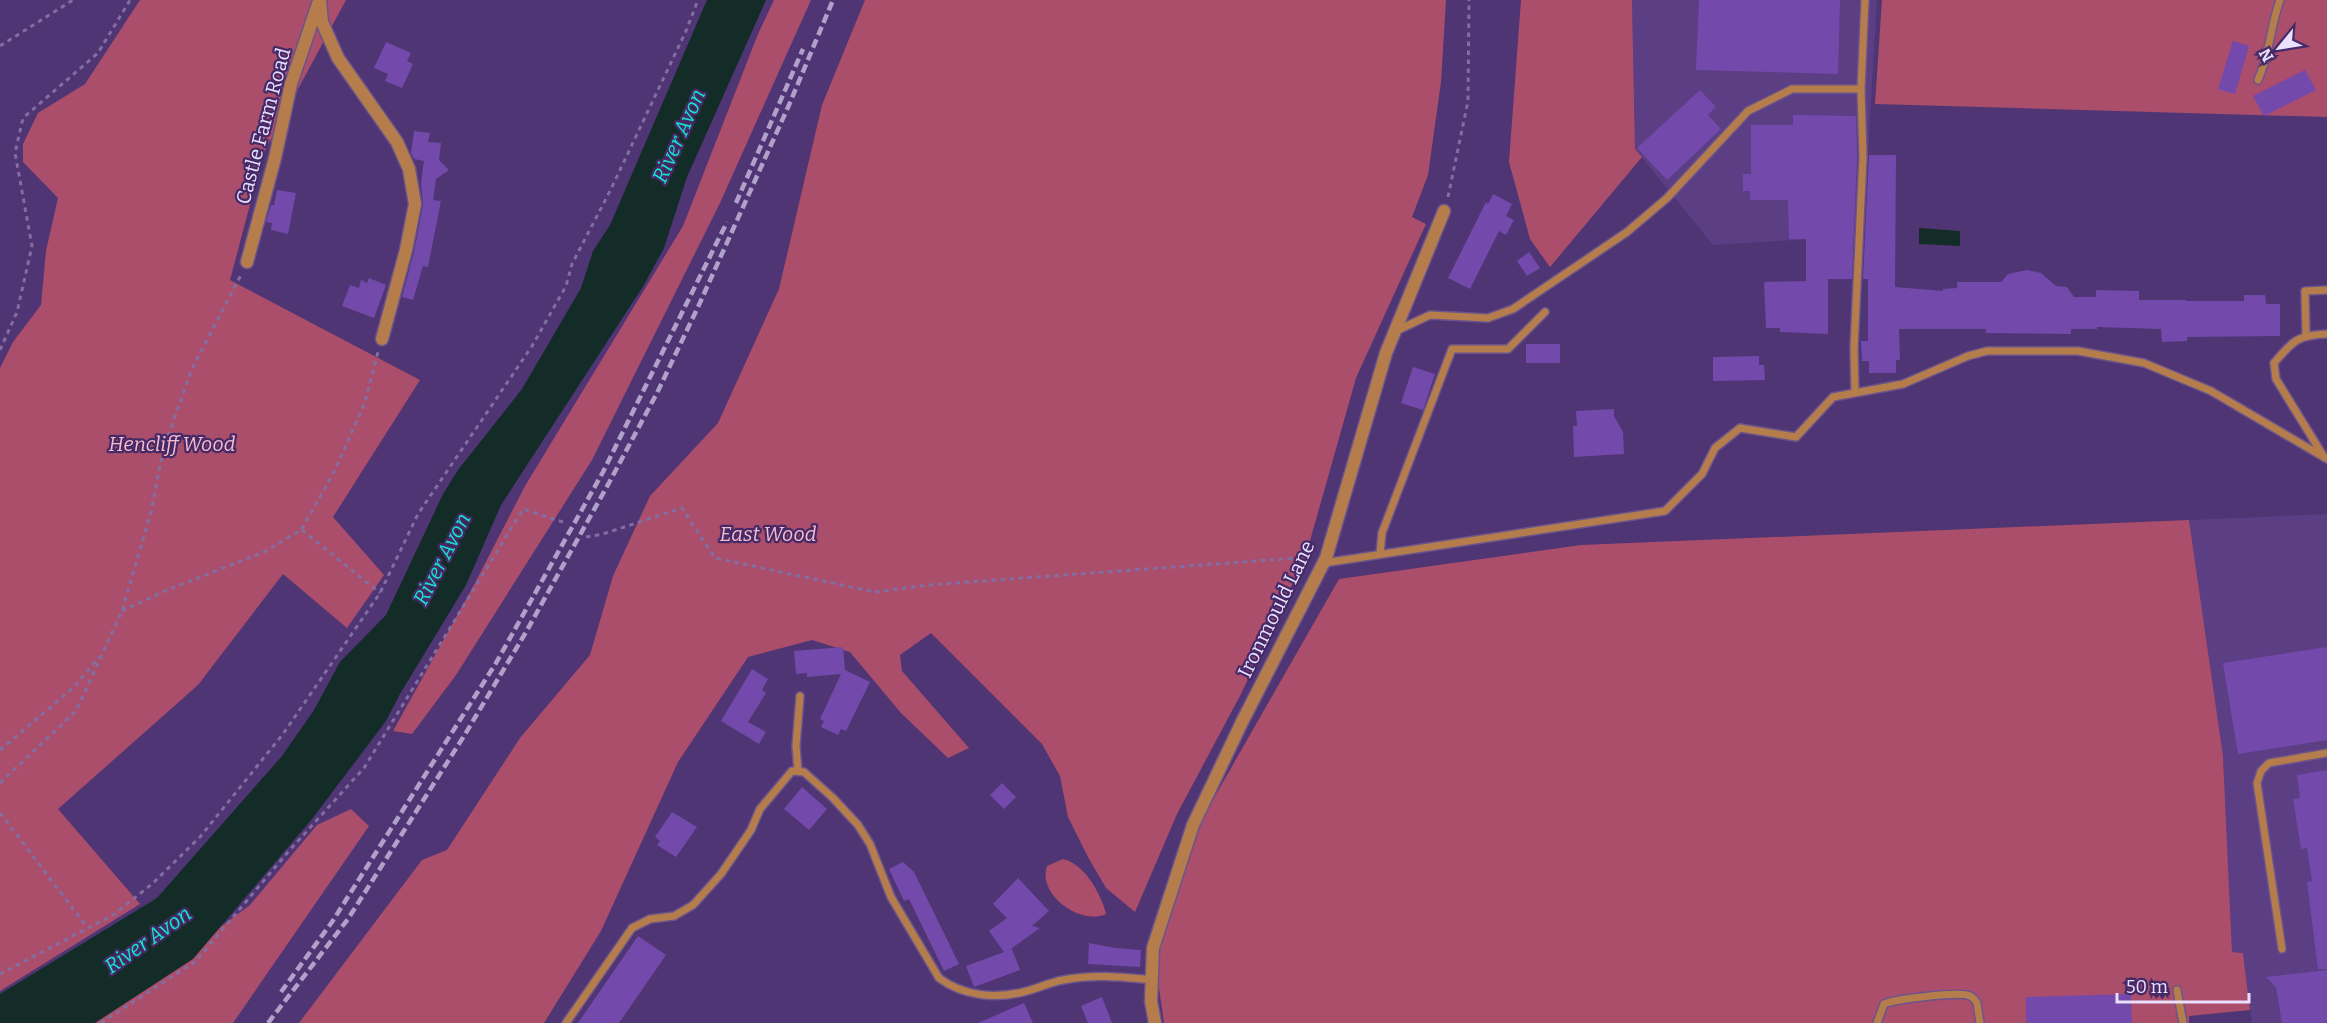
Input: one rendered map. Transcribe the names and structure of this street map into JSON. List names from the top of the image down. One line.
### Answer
{"streets":{"street":["Castle Farm Road","Ironmould Lane"]},"water":["River Avon"],"parks":["Hencliff Wood","East Wood"],"scale_bar":"50 m","north":"bottom left"}
